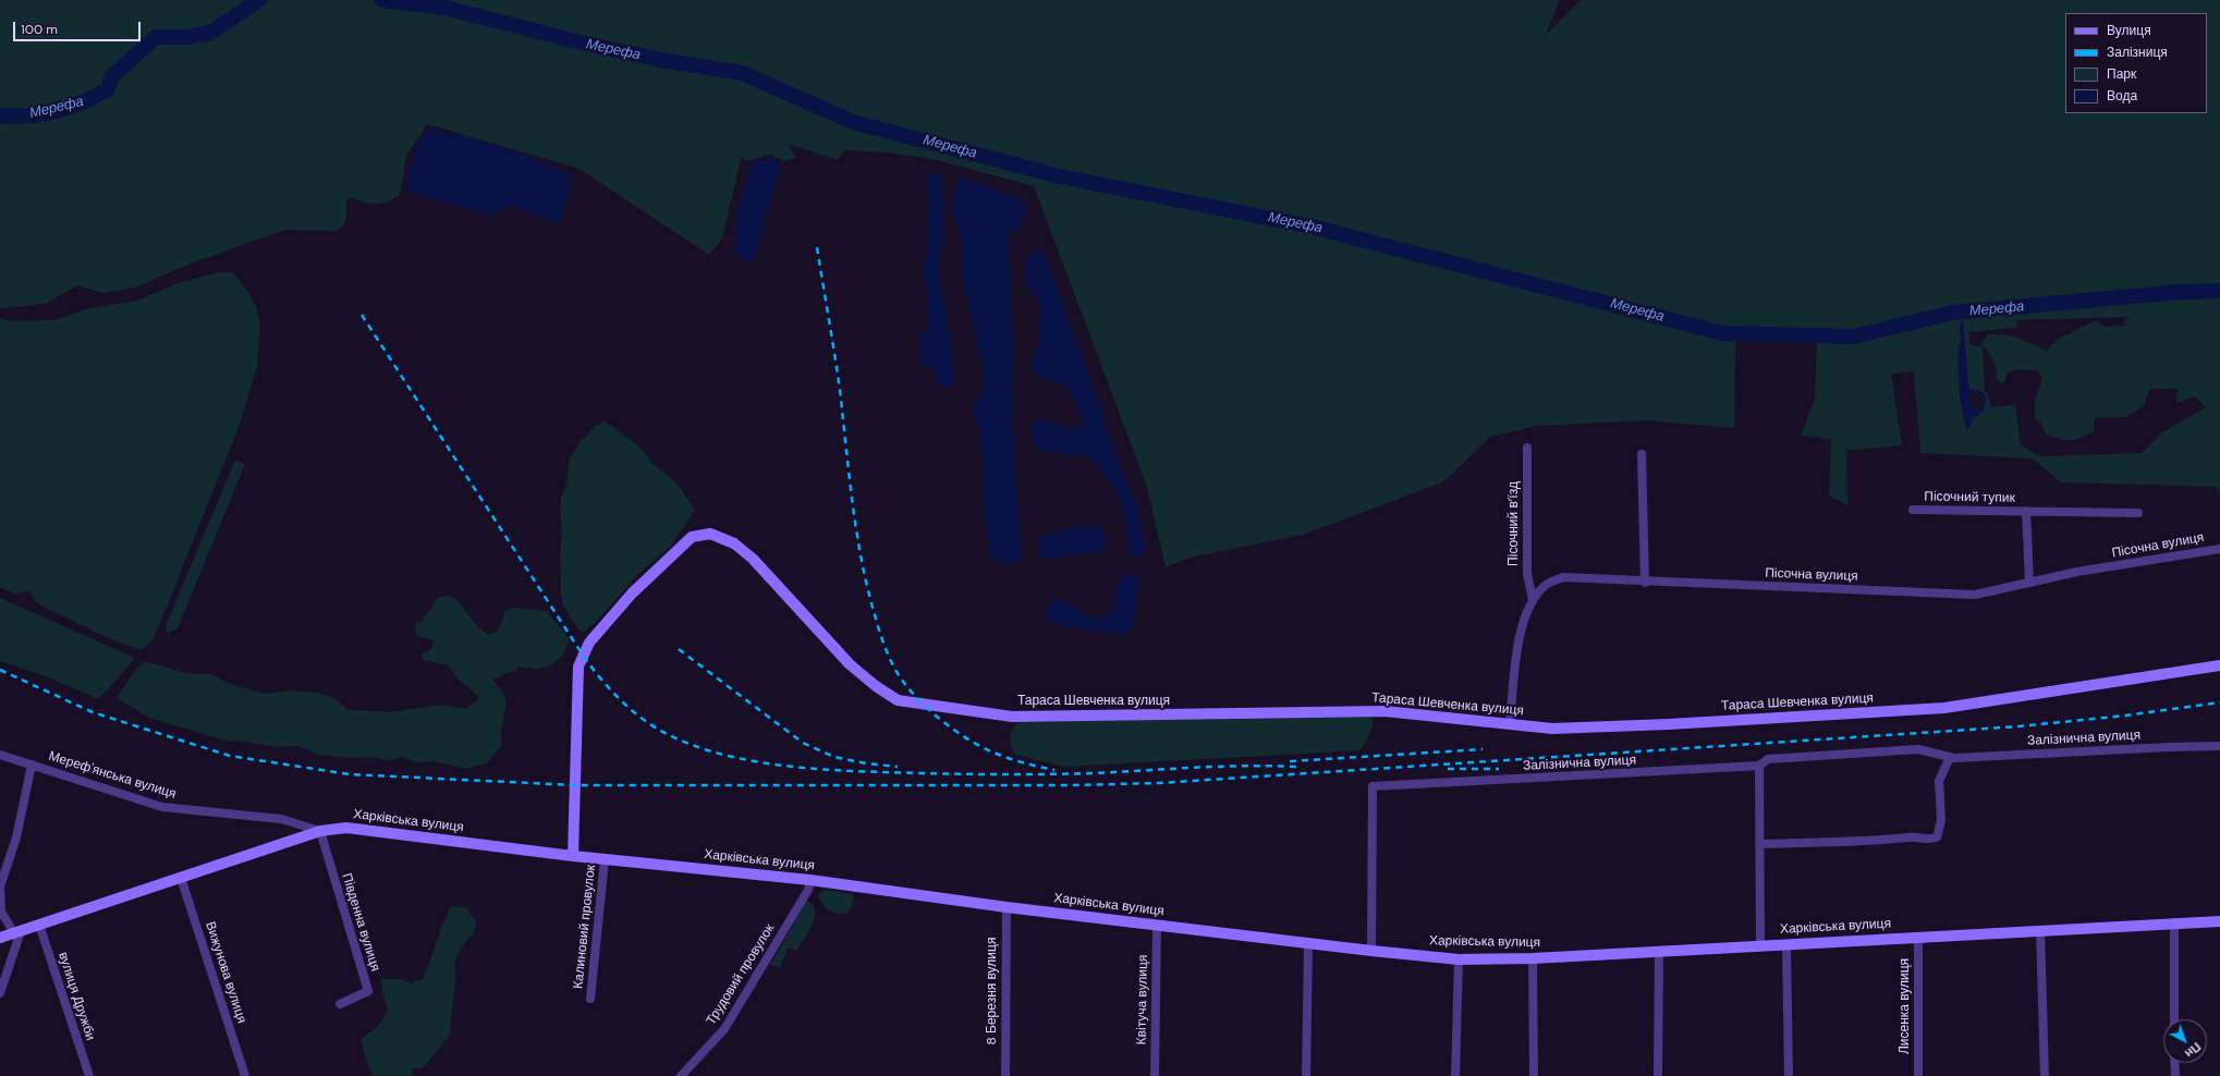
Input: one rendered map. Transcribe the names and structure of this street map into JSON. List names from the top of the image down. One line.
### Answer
{"streets":{"street":["Пісочний тупик","Пісочний в’їзд","Пісочна вулиця","Тараса Шевченка вулиця","Залізнична вулиця","Мереф'янська вулиця","Харківська вулиця","Південна вулиця","Калиновий провулок","Вижунова вулиця","Трудовий провулок","8 Березня вулиця","вулиця Дружби","Квітуча вулиця","Лисенка вулиця"]},"crossings":[["Пісочний тупик","Пісочна вулиця"],["Пісочний в’їзд","Пісочна вулиця"],["Пісочна вулиця","Тараса Шевченка вулиця"],["Тараса Шевченка вулиця","Харківська вулиця"],["Залізнична вулиця","Харківська вулиця"],["Мереф'янська вулиця","Харківська вулиця"],["Мереф'янська вулиця","Південна вулиця"],["Харківська вулиця","Південна вулиця"],["Харківська вулиця","Калиновий провулок"],["Харківська вулиця","Вижунова вулиця"],["Харківська вулиця","Трудовий провулок"],["Харківська вулиця","8 Березня вулиця"],["Харківська вулиця","вулиця Дружби"],["Харківська вулиця","Квітуча вулиця"],["Харківська вулиця","Лисенка вулиця"]],"water":["Мерефа"],"legend":["Вулиця","Залізниця","Парк","Вода"],"scale_bar":"100 m","north":"bottom right"}
